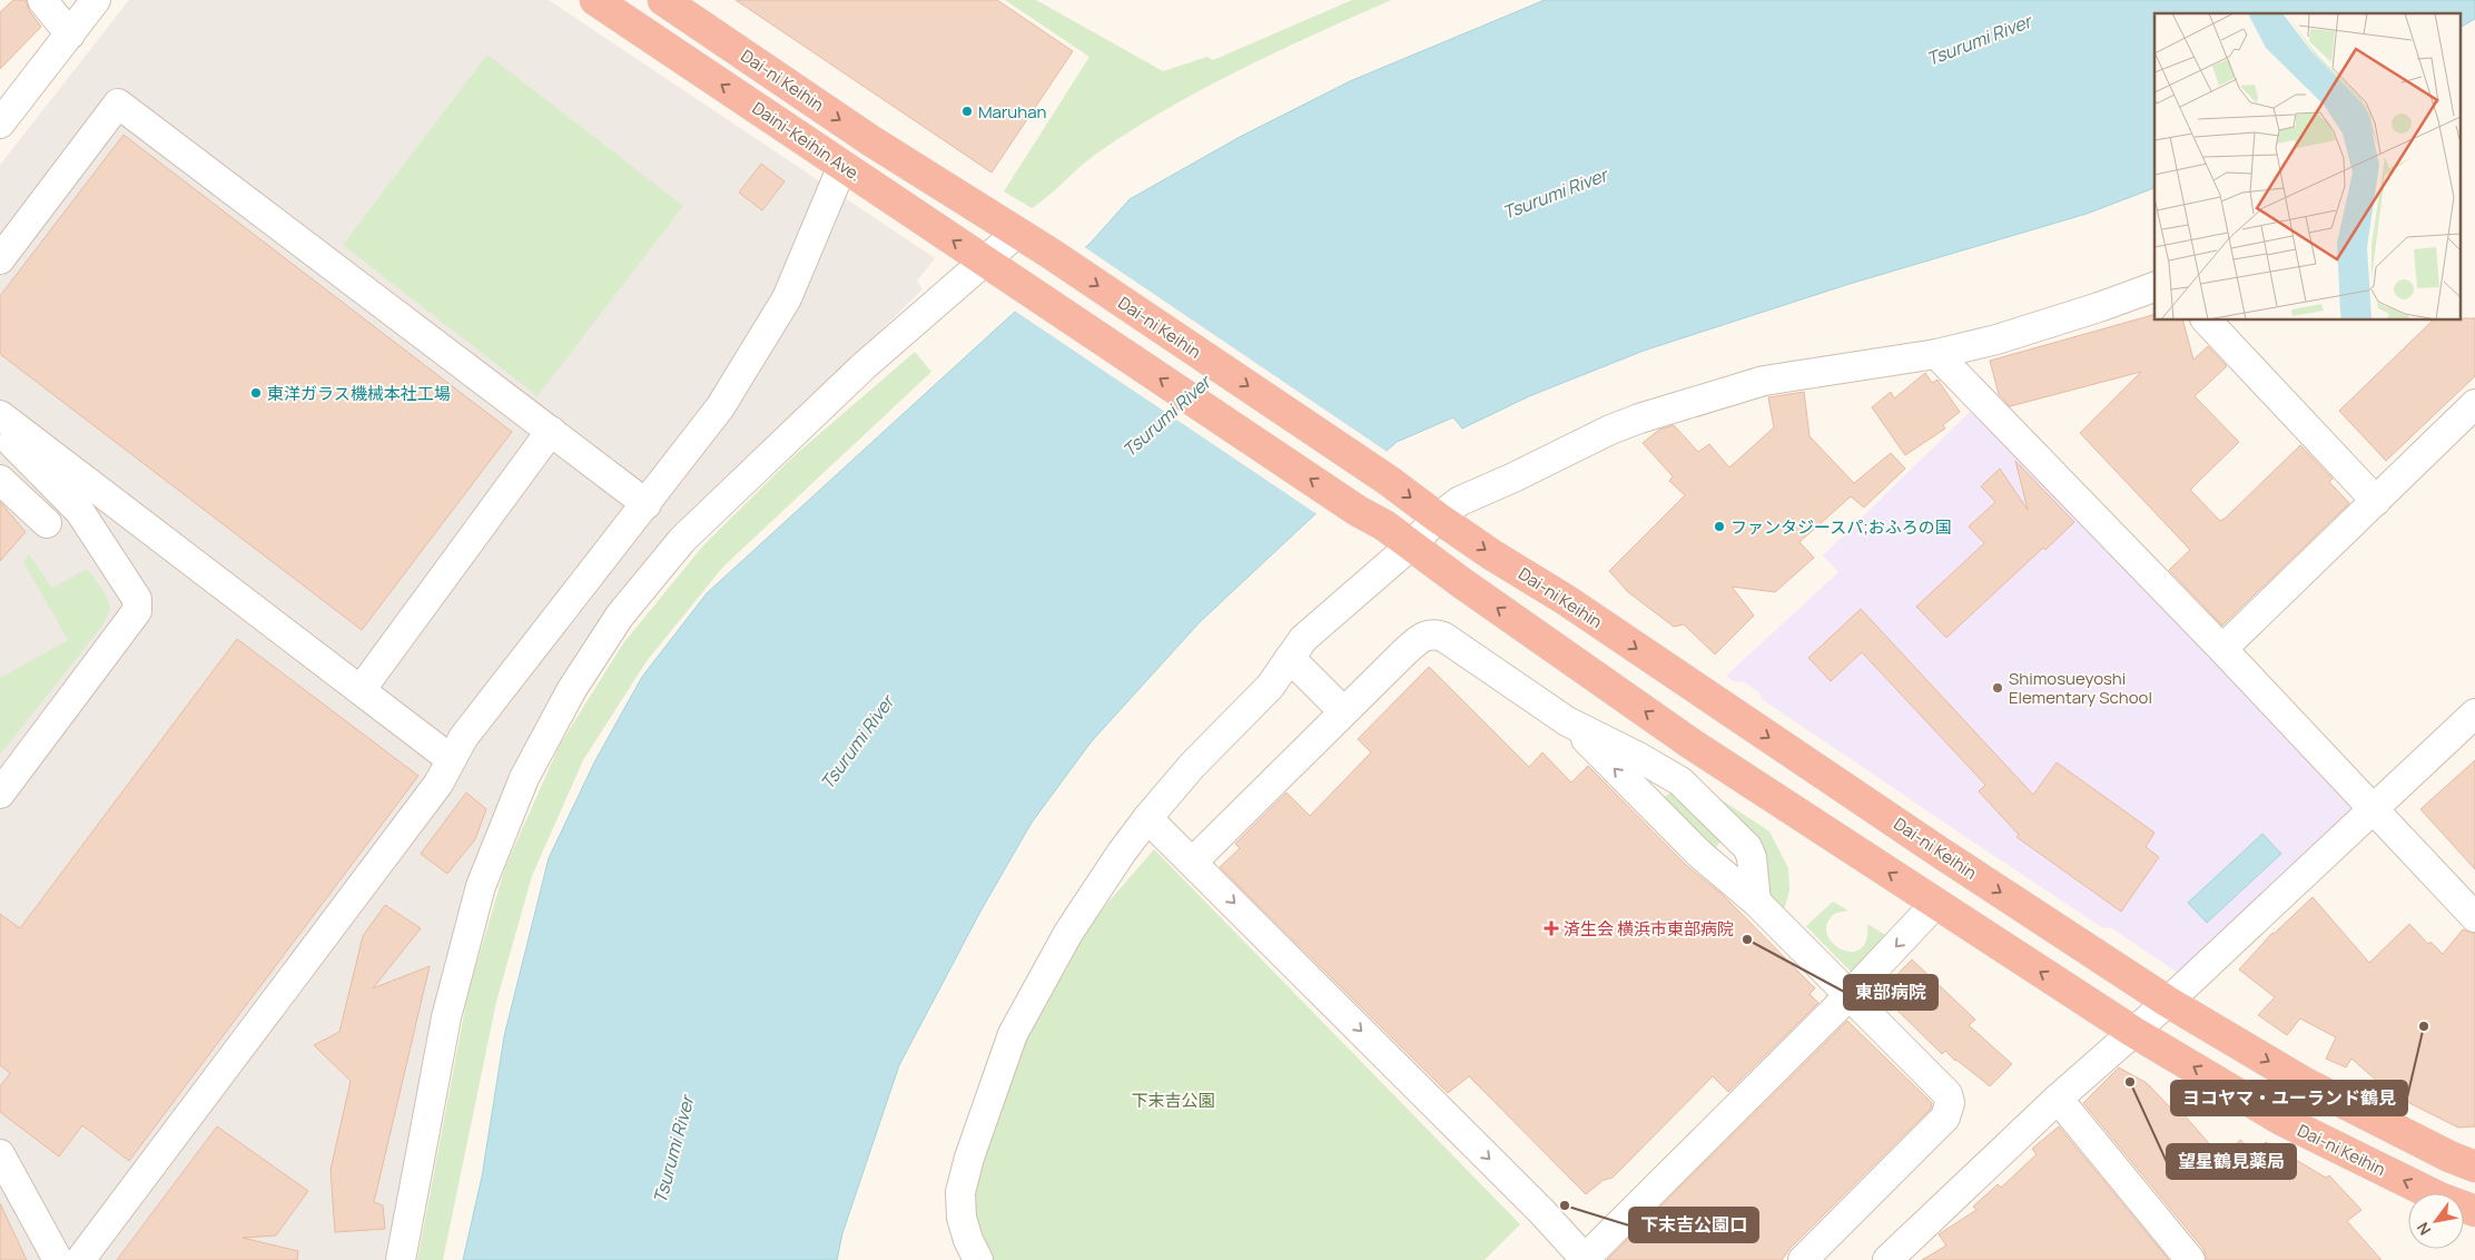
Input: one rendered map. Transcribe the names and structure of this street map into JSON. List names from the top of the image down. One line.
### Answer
{"streets":{"highway":["Dai-ni Keihin","Daini-Keihin Ave."]},"crossings":[["Dai-ni Keihin","Daini-Keihin Ave."]],"one_way":["Daini-Keihin Ave."],"water":["Tsurumi River"],"parks":["下末吉公園"],"places":{"other":["Maruhan","東洋ガラス機械本社工場","ファンタジースパ;おふろの国","Shimosueyoshi Elementary School","東部病院","ヨコヤマ・ユーランド鶴見","望星鶴見薬局","下末吉公園口"],"health":["済生会 横浜市東部病院"]},"north":"bottom left"}
